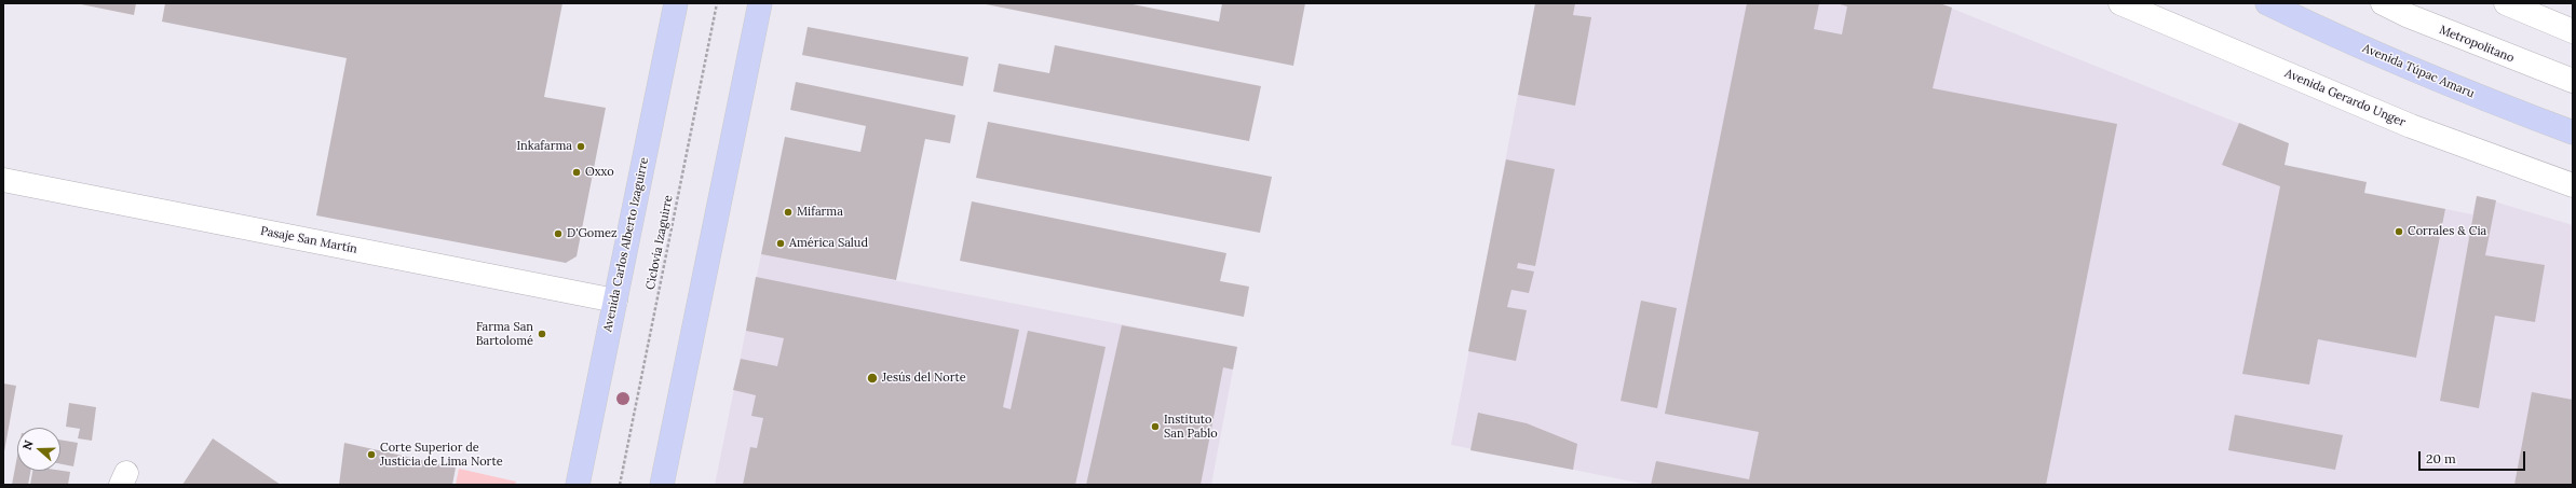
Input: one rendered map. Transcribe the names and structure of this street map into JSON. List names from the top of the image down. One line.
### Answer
{"streets":{"main road":["Avenida Túpac Amaru","Avenida Carlos Alberto Izaguirre"],"street":["Metropolitano","Avenida Gerardo Unger","Pasaje San Martín"],"path":["Ciclovía Izaguirre"]},"crossings":[["Pasaje San Martín","Avenida Carlos Alberto Izaguirre"]],"places":["Inkafarma","Oxxo","Mifarma","Corrales & Cia","D'Gomez","América Salud","Farma San Bartolomé","Jesús del Norte","Instituto San Pablo","Corte Superior de Justicia de Lima Norte"],"scale_bar":"20 m","north":"left"}
